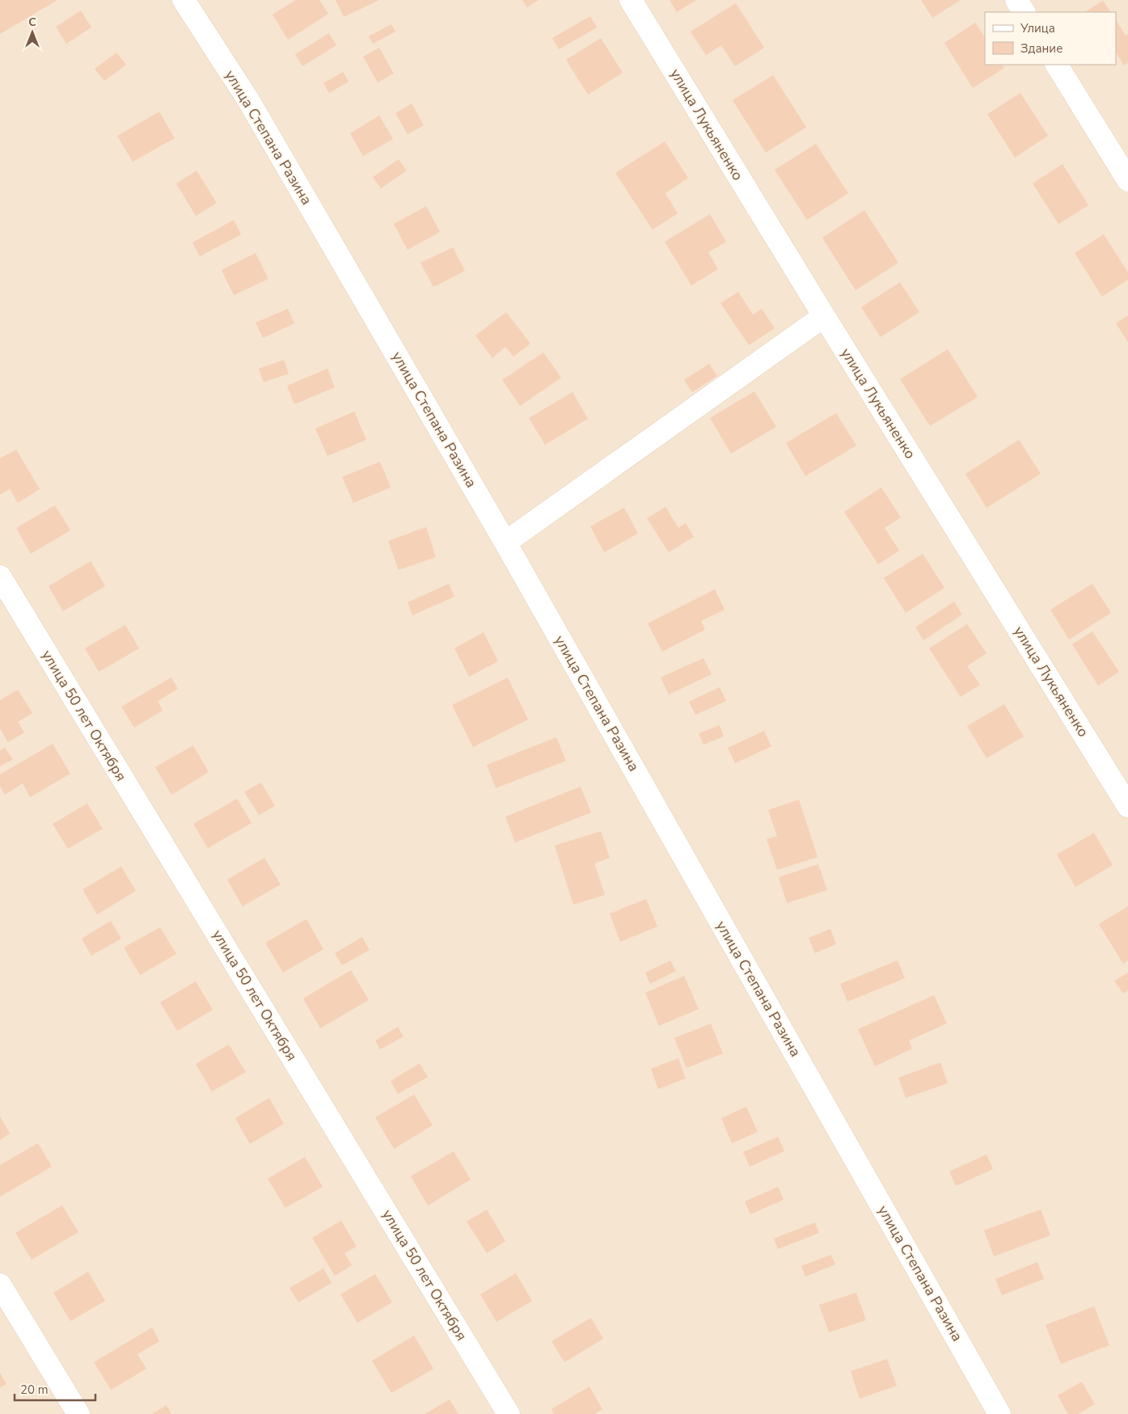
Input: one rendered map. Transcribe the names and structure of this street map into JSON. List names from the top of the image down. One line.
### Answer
{"streets":{"street":["улица Лукьяненко","улица Степана Разина","улица 50 лет Октября"]},"legend":["Улица","Здание"],"scale_bar":"20 m","north":"top"}
